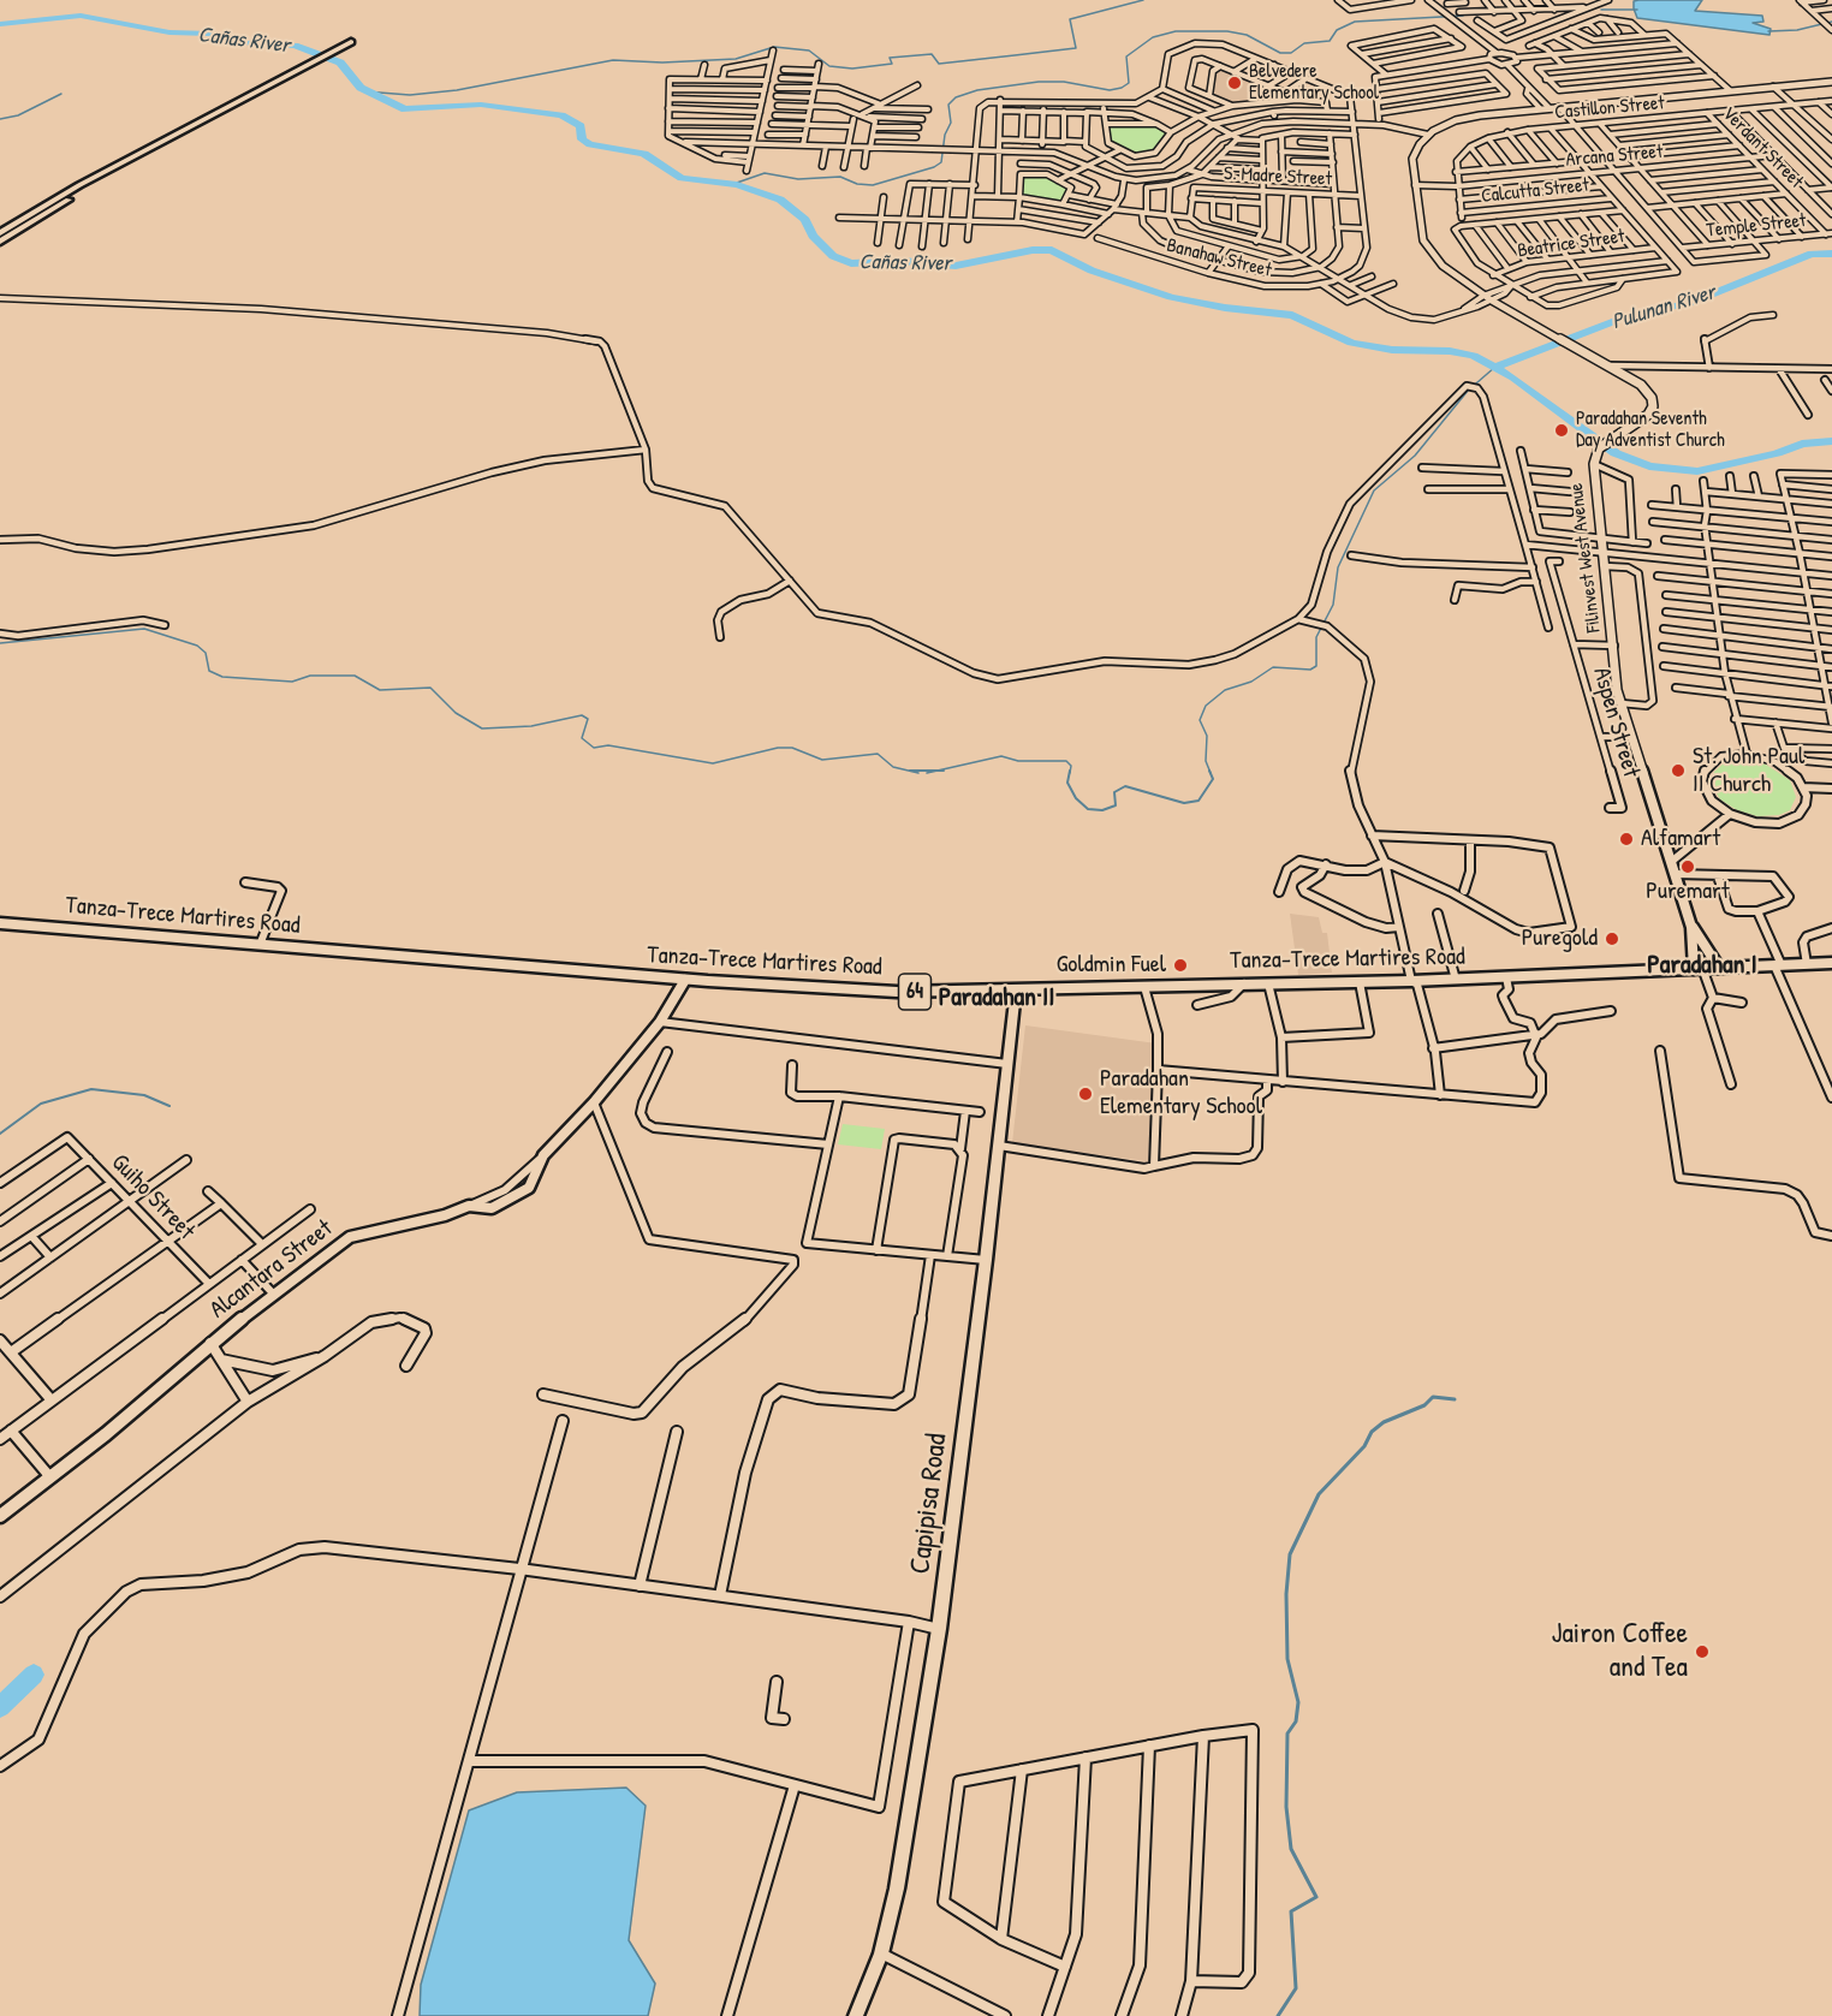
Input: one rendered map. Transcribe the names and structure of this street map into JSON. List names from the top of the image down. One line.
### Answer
{"streets":{"main road":["Tanza-Trece Martires Road","64","Capipisa Road"],"street":["Castillon Street","Verdant Street","Arcana Street","S. Madre Street","Calcutta Street","Temple Street","Beatrice Street","Banahaw Street","Filinvest West Avenue","Aspen Street","Guiho Street","Alcantara Street"]},"crossings":[["Castillon Street","Verdant Street"],["Verdant Street","Arcana Street"],["Verdant Street","Temple Street"],["Arcana Street","Filinvest West Avenue"],["Filinvest West Avenue","Tanza-Trece Martires Road"],["Tanza-Trece Martires Road","Alcantara Street"],["Tanza-Trece Martires Road","Capipisa Road"]],"districts":["Paradahan I","Paradahan II"],"water":["Cañas River","Pulunan River"],"places":["Belvedere Elementary School","Paradahan Seventh Day Adventist Church","St. John Paul II Church","Alfamart","Puremart","Puregold","Goldmin Fuel","Paradahan Elementary School","Jairon Coffee and Tea"]}
